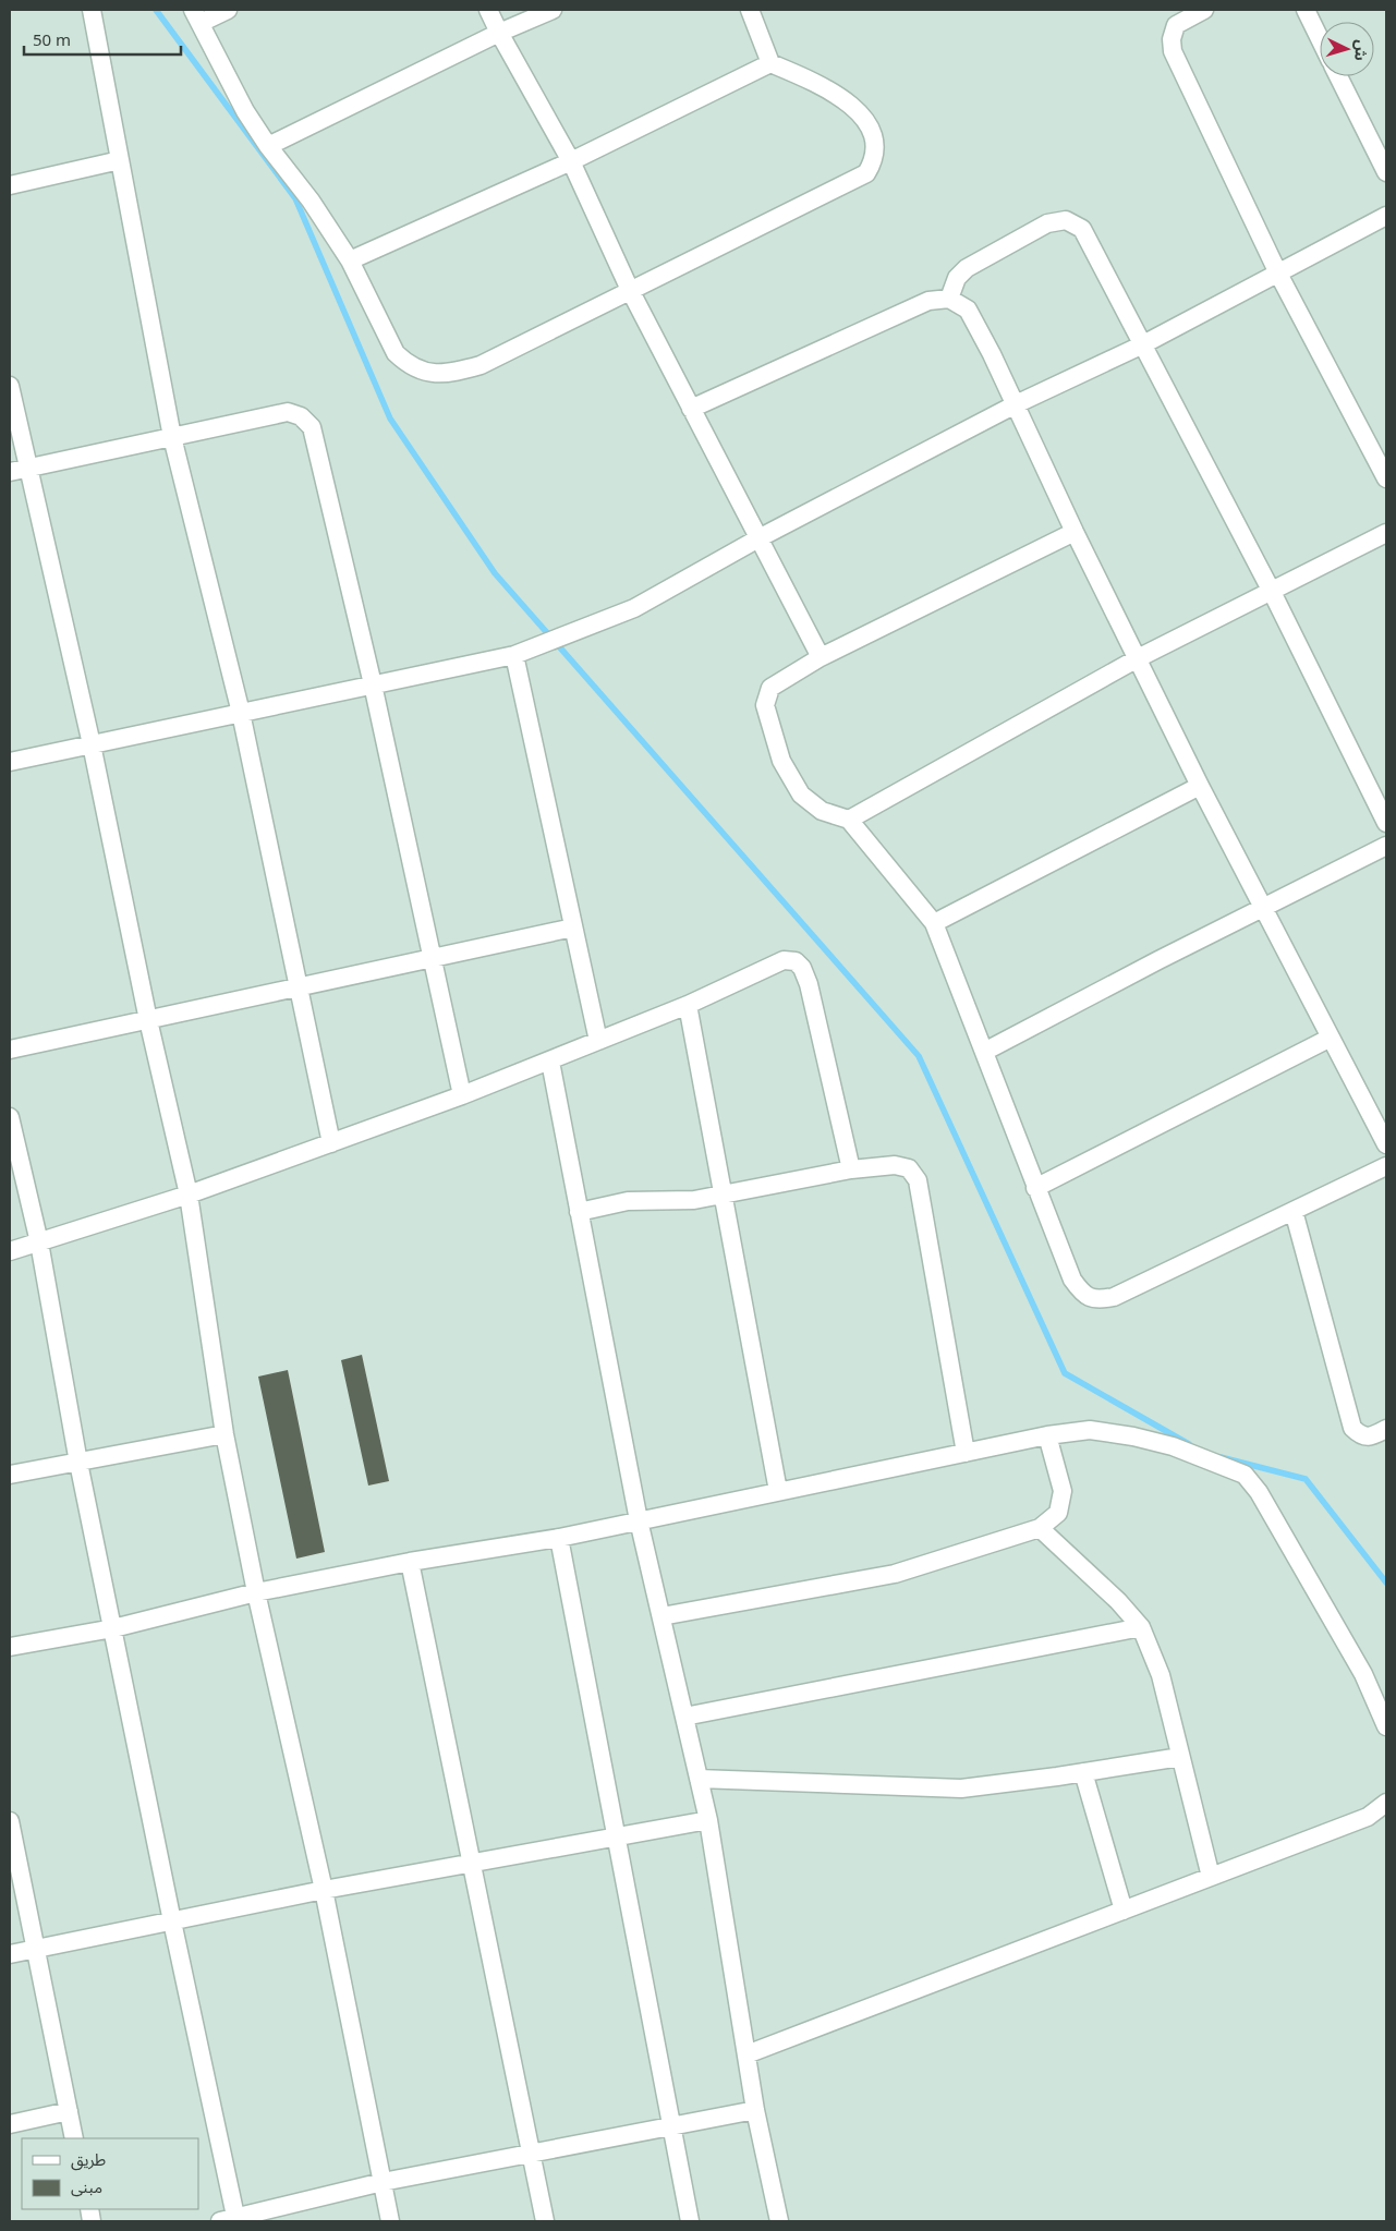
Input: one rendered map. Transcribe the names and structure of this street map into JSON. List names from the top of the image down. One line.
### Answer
{"legend":["طريق","مبنى"],"scale_bar":"50 m","north":"right"}
